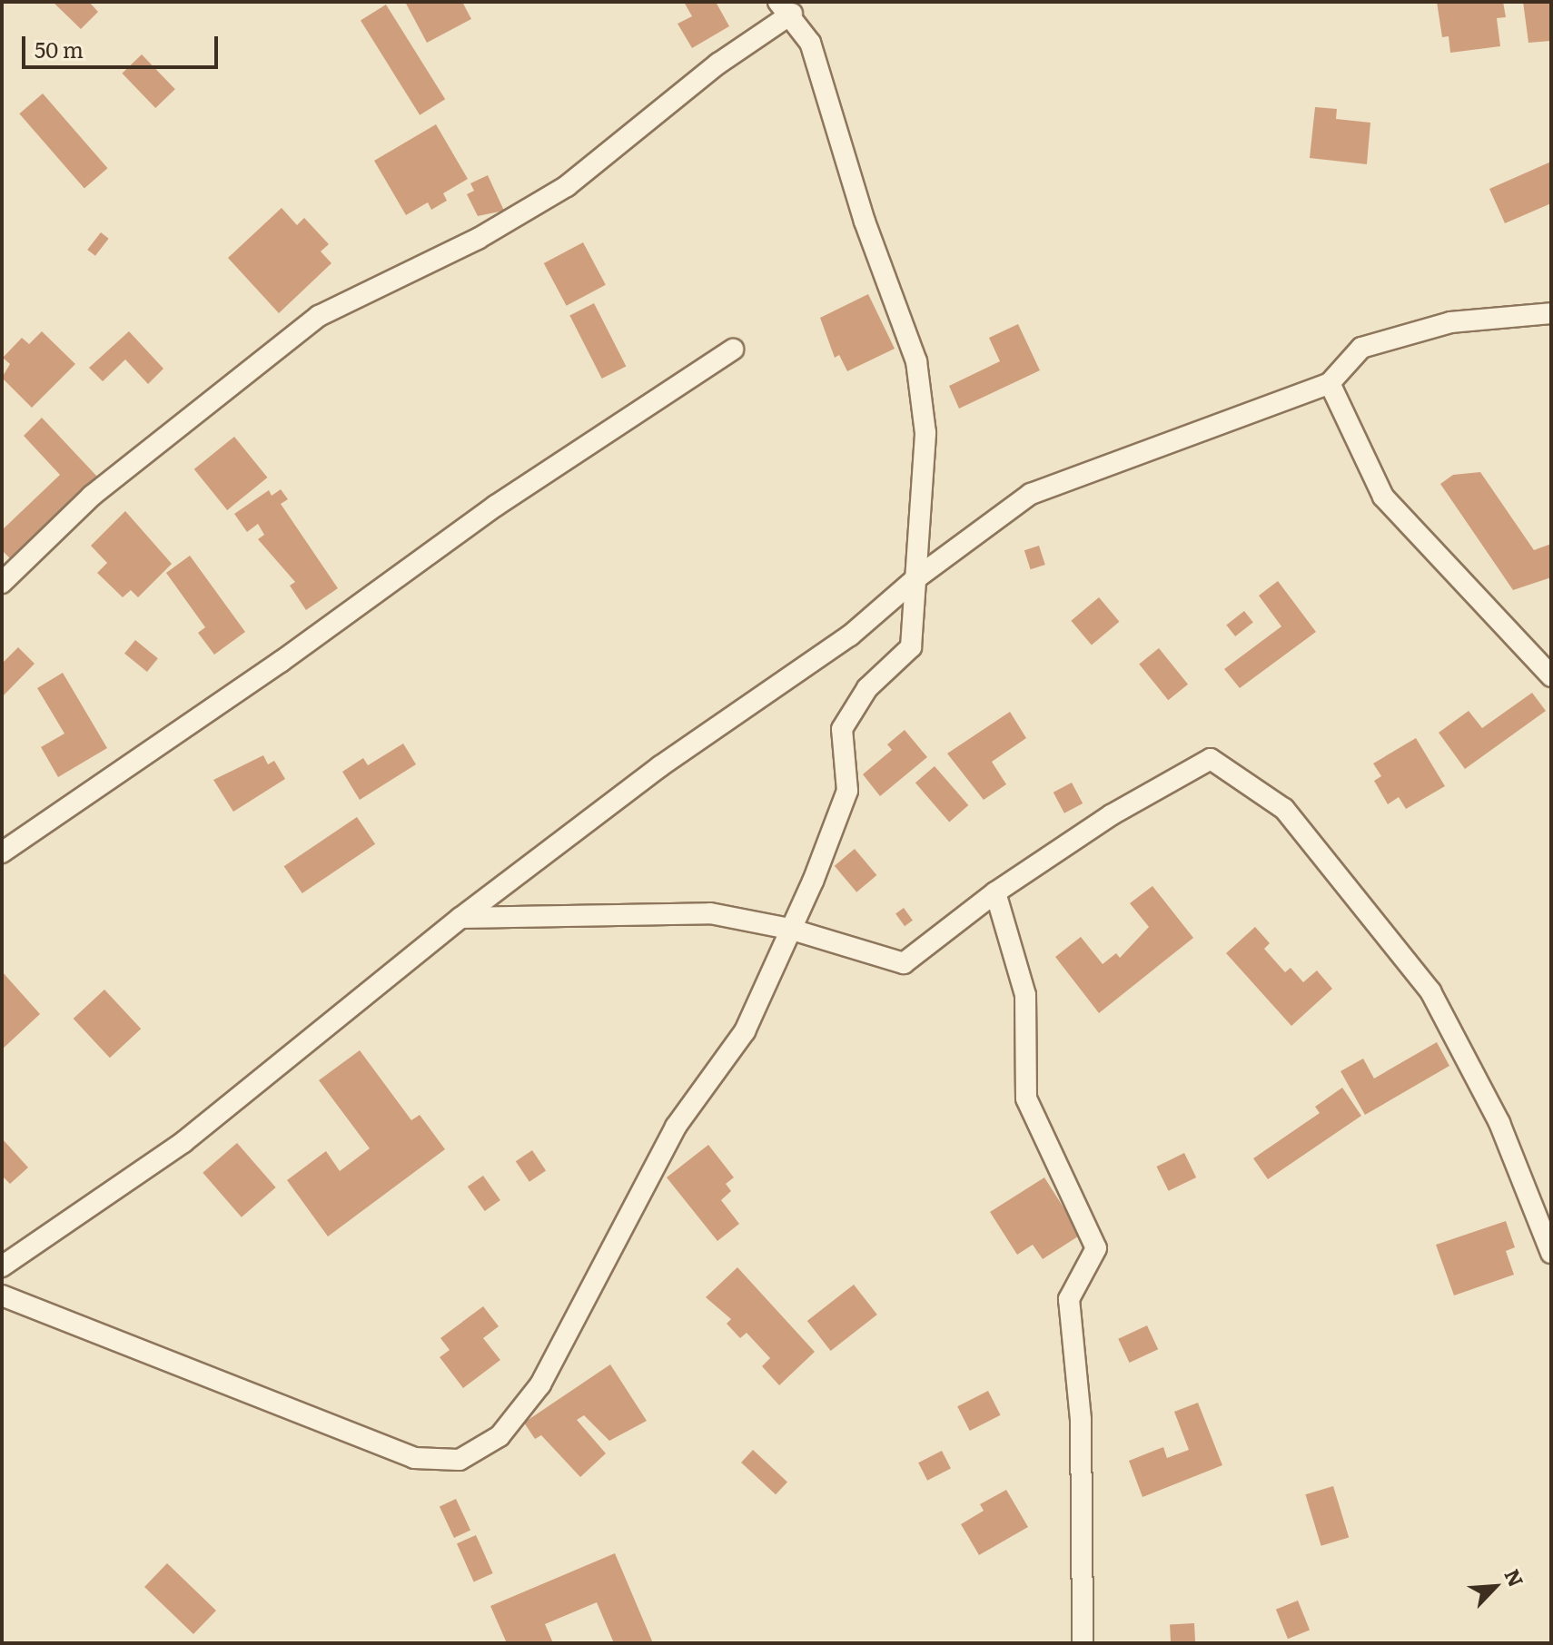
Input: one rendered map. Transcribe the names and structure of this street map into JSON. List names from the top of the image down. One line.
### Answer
{"scale_bar":"50 m","north":"top right"}
